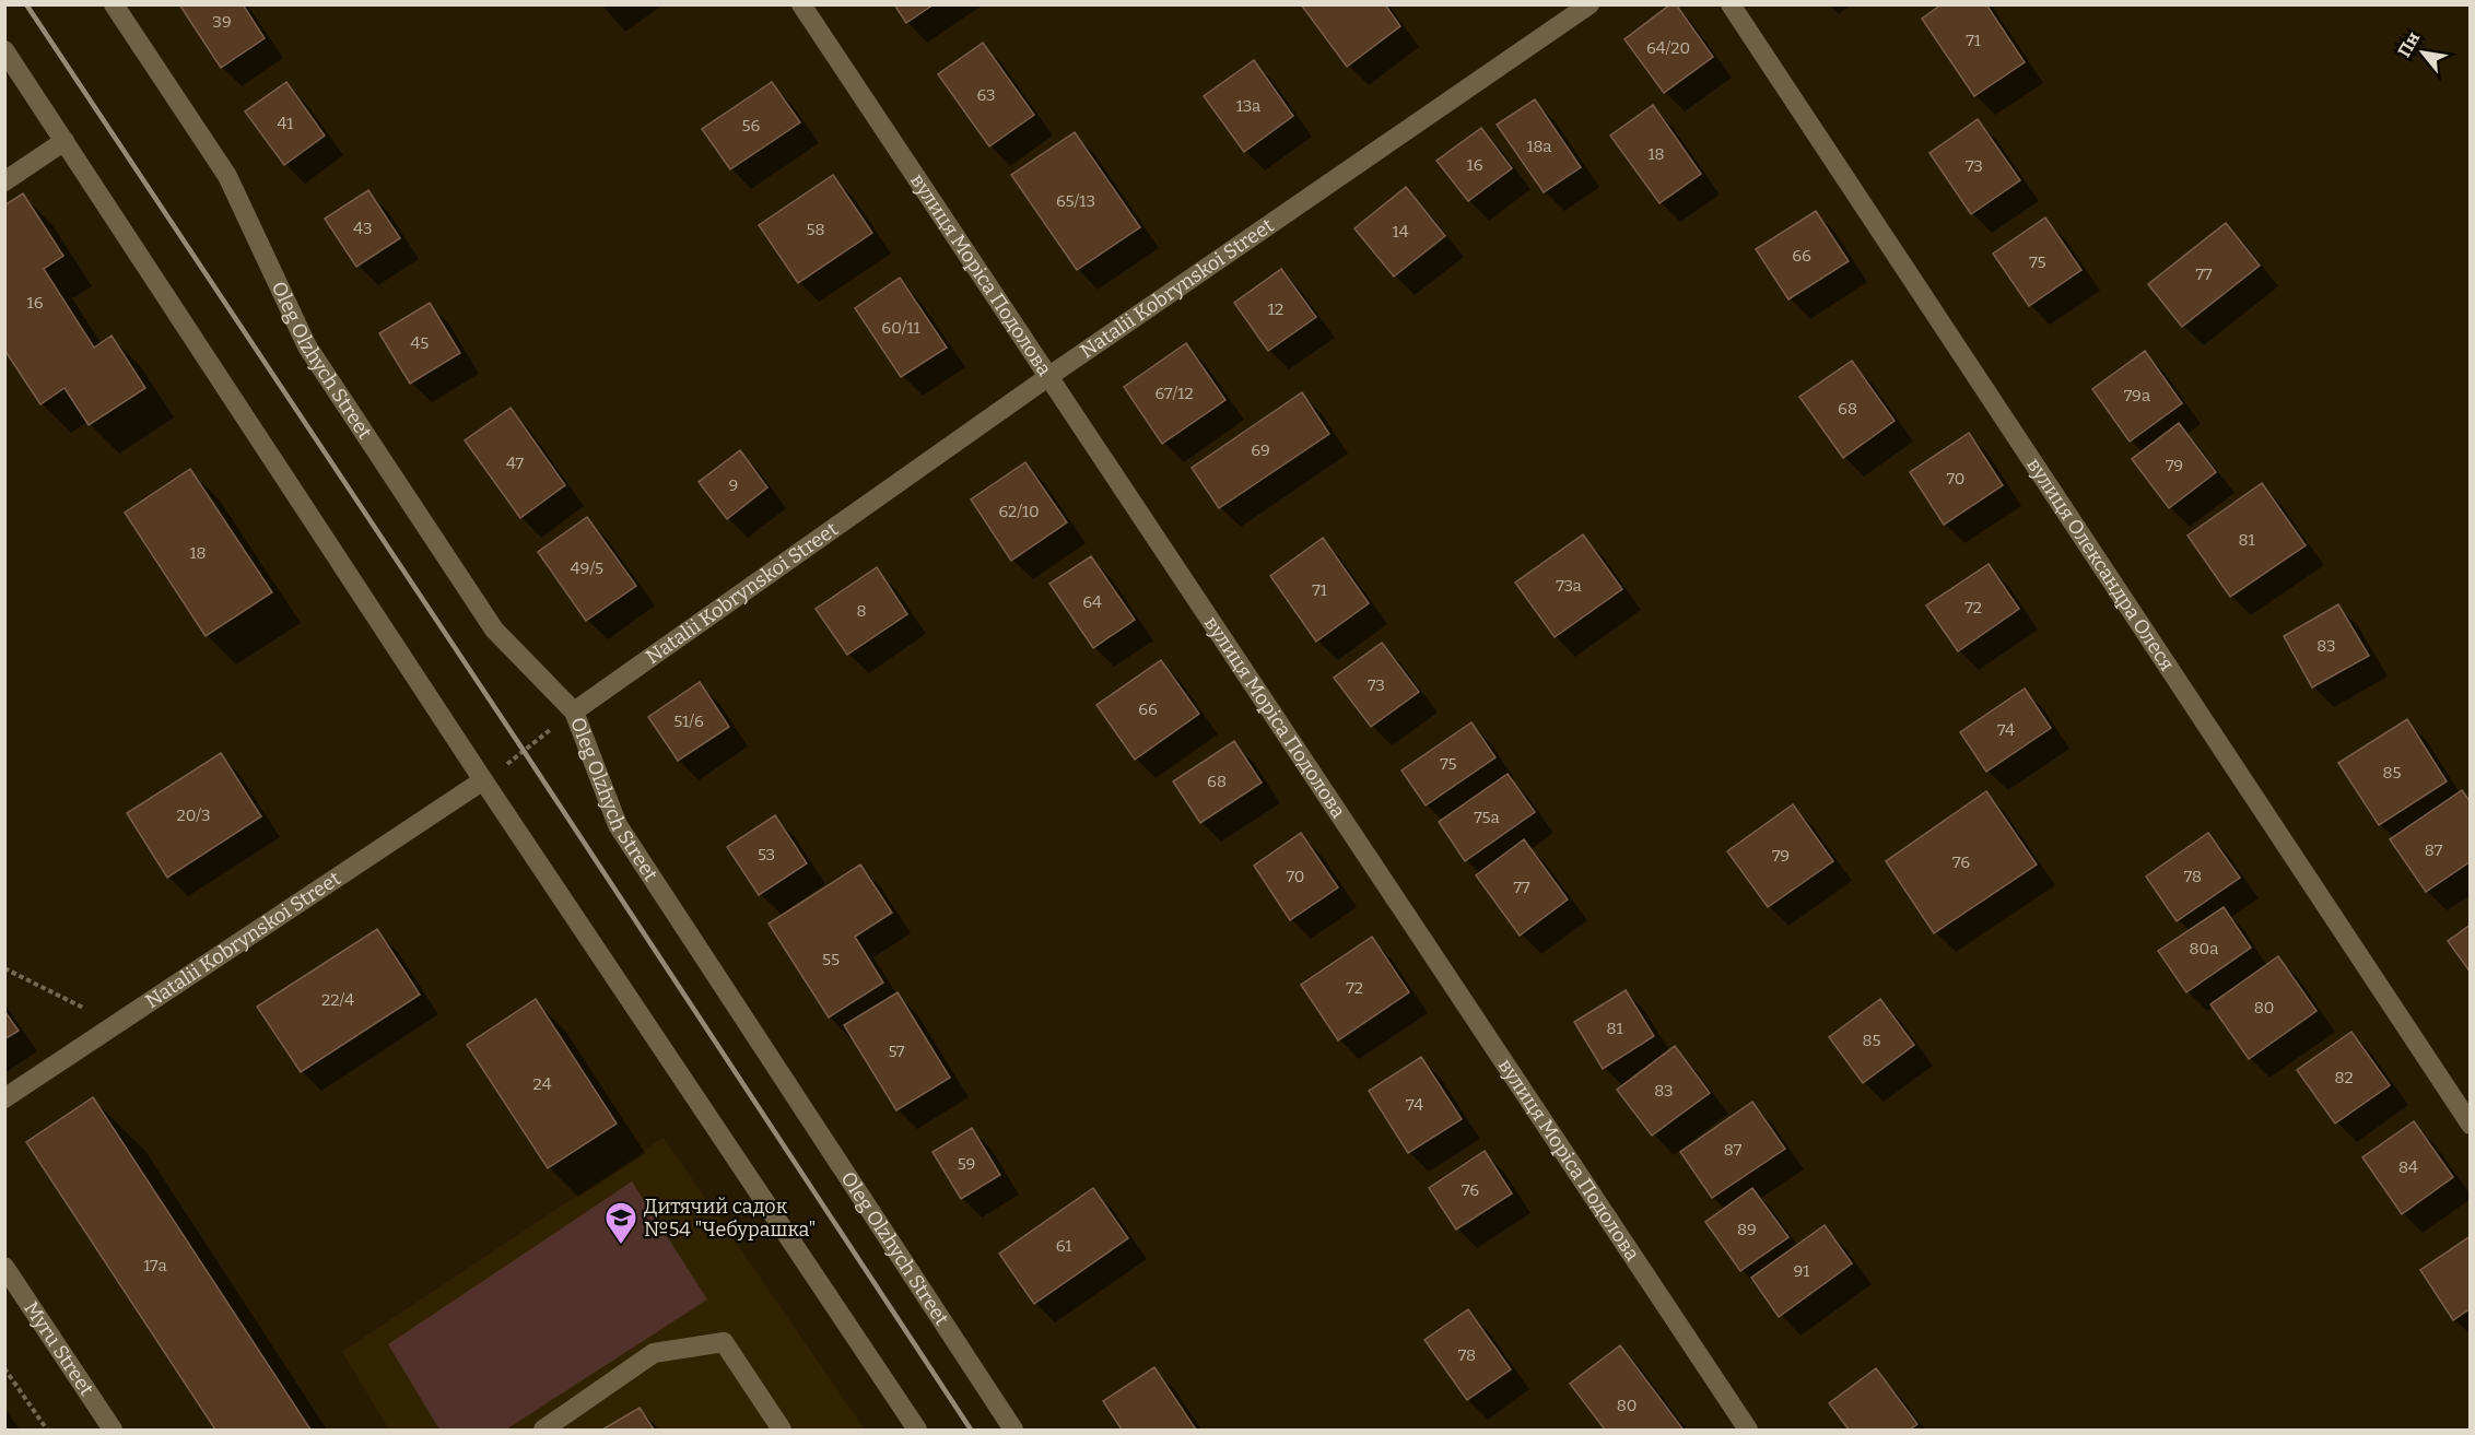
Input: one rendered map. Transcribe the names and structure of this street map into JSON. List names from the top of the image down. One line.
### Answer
{"streets":{"street":["вулиця Моріса Подолова","Natalii Kobrynskoi Street","Oleg Olzhych Street","вулиця Олександра Олеся","Myru Street"]},"crossings":[["вулиця Моріса Подолова","Natalii Kobrynskoi Street"],["Natalii Kobrynskoi Street","Oleg Olzhych Street"]],"places":{"school or university":["Дитячий садок №54 \"Чебурашка\""]},"house_numbers":["39","71","64/20","63","13а","41","56","18а","18","16","73","65/13","43","58","14","66","75","77","16","12","60/11","45","67/12","79а","68","69","47","79","70","9","62/10","81","18","49/5","73а","71","64","72","8","83","73","66","51/6","74","75","85","68","20/3","75а","87","53","79","76","70","78","77","80а","55","72","22/4","80","81","85","57","82","24","83","74","87","59","84","76","89","61","17а","91","78","80"],"north":"top left"}
